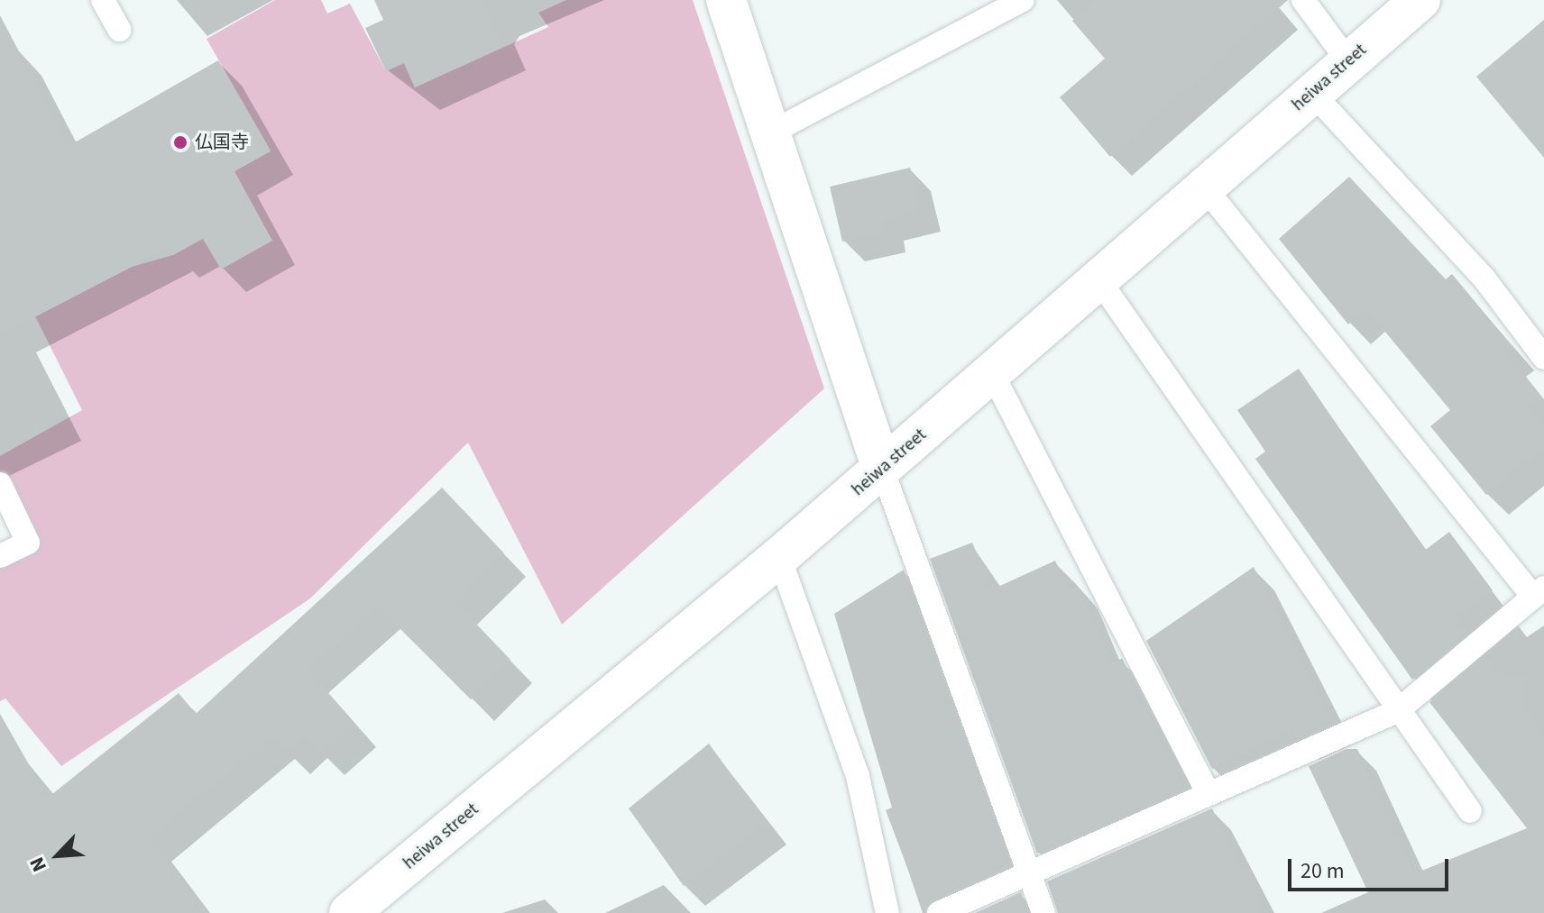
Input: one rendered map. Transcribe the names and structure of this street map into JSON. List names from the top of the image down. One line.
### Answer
{"streets":{"main road":["heiwa street"]},"places":["仏国寺"],"scale_bar":"20 m","north":"bottom left"}
